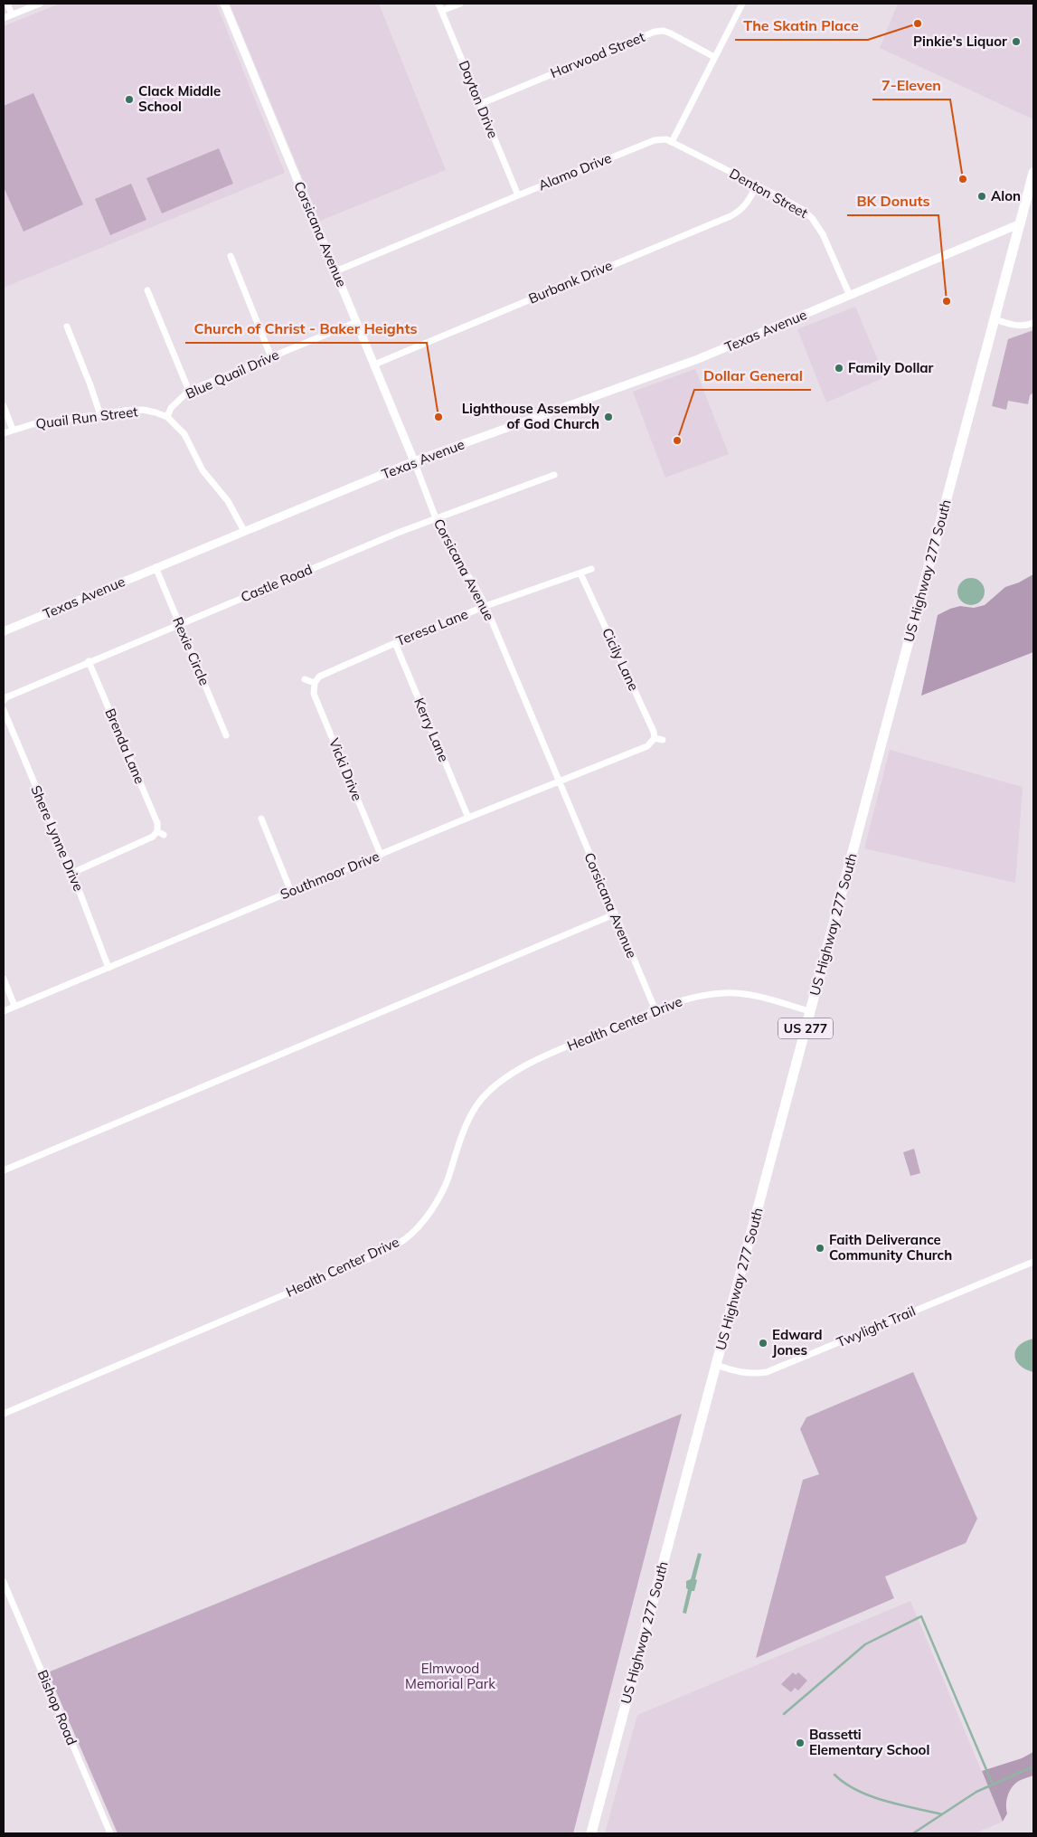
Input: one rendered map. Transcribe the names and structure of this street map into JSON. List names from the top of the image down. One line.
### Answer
{"streets":{"highway":["US Highway 277 South","US 277"],"street":["Harwood Street","Dayton Drive","Alamo Drive","Denton Street","Corsicana Avenue","Burbank Drive","Texas Avenue","Blue Quail Drive","Quail Run Street","Castle Road","Teresa Lane","Rexie Circle","Cicily Lane","Kerry Lane","Brenda Lane","Vicki Drive","Shere Lynne Drive","Southmoor Drive","Health Center Drive","Twylight Trail","Bishop Road"]},"crossings":[["Harwood Street","Dayton Drive"],["Dayton Drive","Alamo Drive"],["Alamo Drive","Denton Street"],["Alamo Drive","Corsicana Avenue"],["Denton Street","Burbank Drive"],["Denton Street","Texas Avenue"],["Corsicana Avenue","Burbank Drive"],["Corsicana Avenue","Texas Avenue"],["Corsicana Avenue","Blue Quail Drive"],["Corsicana Avenue","Castle Road"],["Corsicana Avenue","Teresa Lane"],["Corsicana Avenue","Southmoor Drive"],["Corsicana Avenue","Health Center Drive"],["Texas Avenue","Quail Run Street"],["Texas Avenue","US Highway 277 South"],["Texas Avenue","Rexie Circle"],["Blue Quail Drive","Quail Run Street"],["US Highway 277 South","Health Center Drive"],["US Highway 277 South","Twylight Trail"],["Castle Road","Rexie Circle"],["Castle Road","Brenda Lane"],["Teresa Lane","Cicily Lane"],["Teresa Lane","Kerry Lane"],["Teresa Lane","Vicki Drive"],["Cicily Lane","Southmoor Drive"],["Kerry Lane","Southmoor Drive"],["Vicki Drive","Southmoor Drive"],["Shere Lynne Drive","Southmoor Drive"]],"parks":["Elmwood Memorial Park"],"places":["The Skatin Place","Pinkie's Liquor","Clack Middle School","7-Eleven","Alon","BK Donuts","Family Dollar","Church of Christ - Baker Heights","Lighthouse Assembly of God Church","Dollar General","Faith Deliverance Community Church","Edward Jones","Bassetti Elementary School"]}
